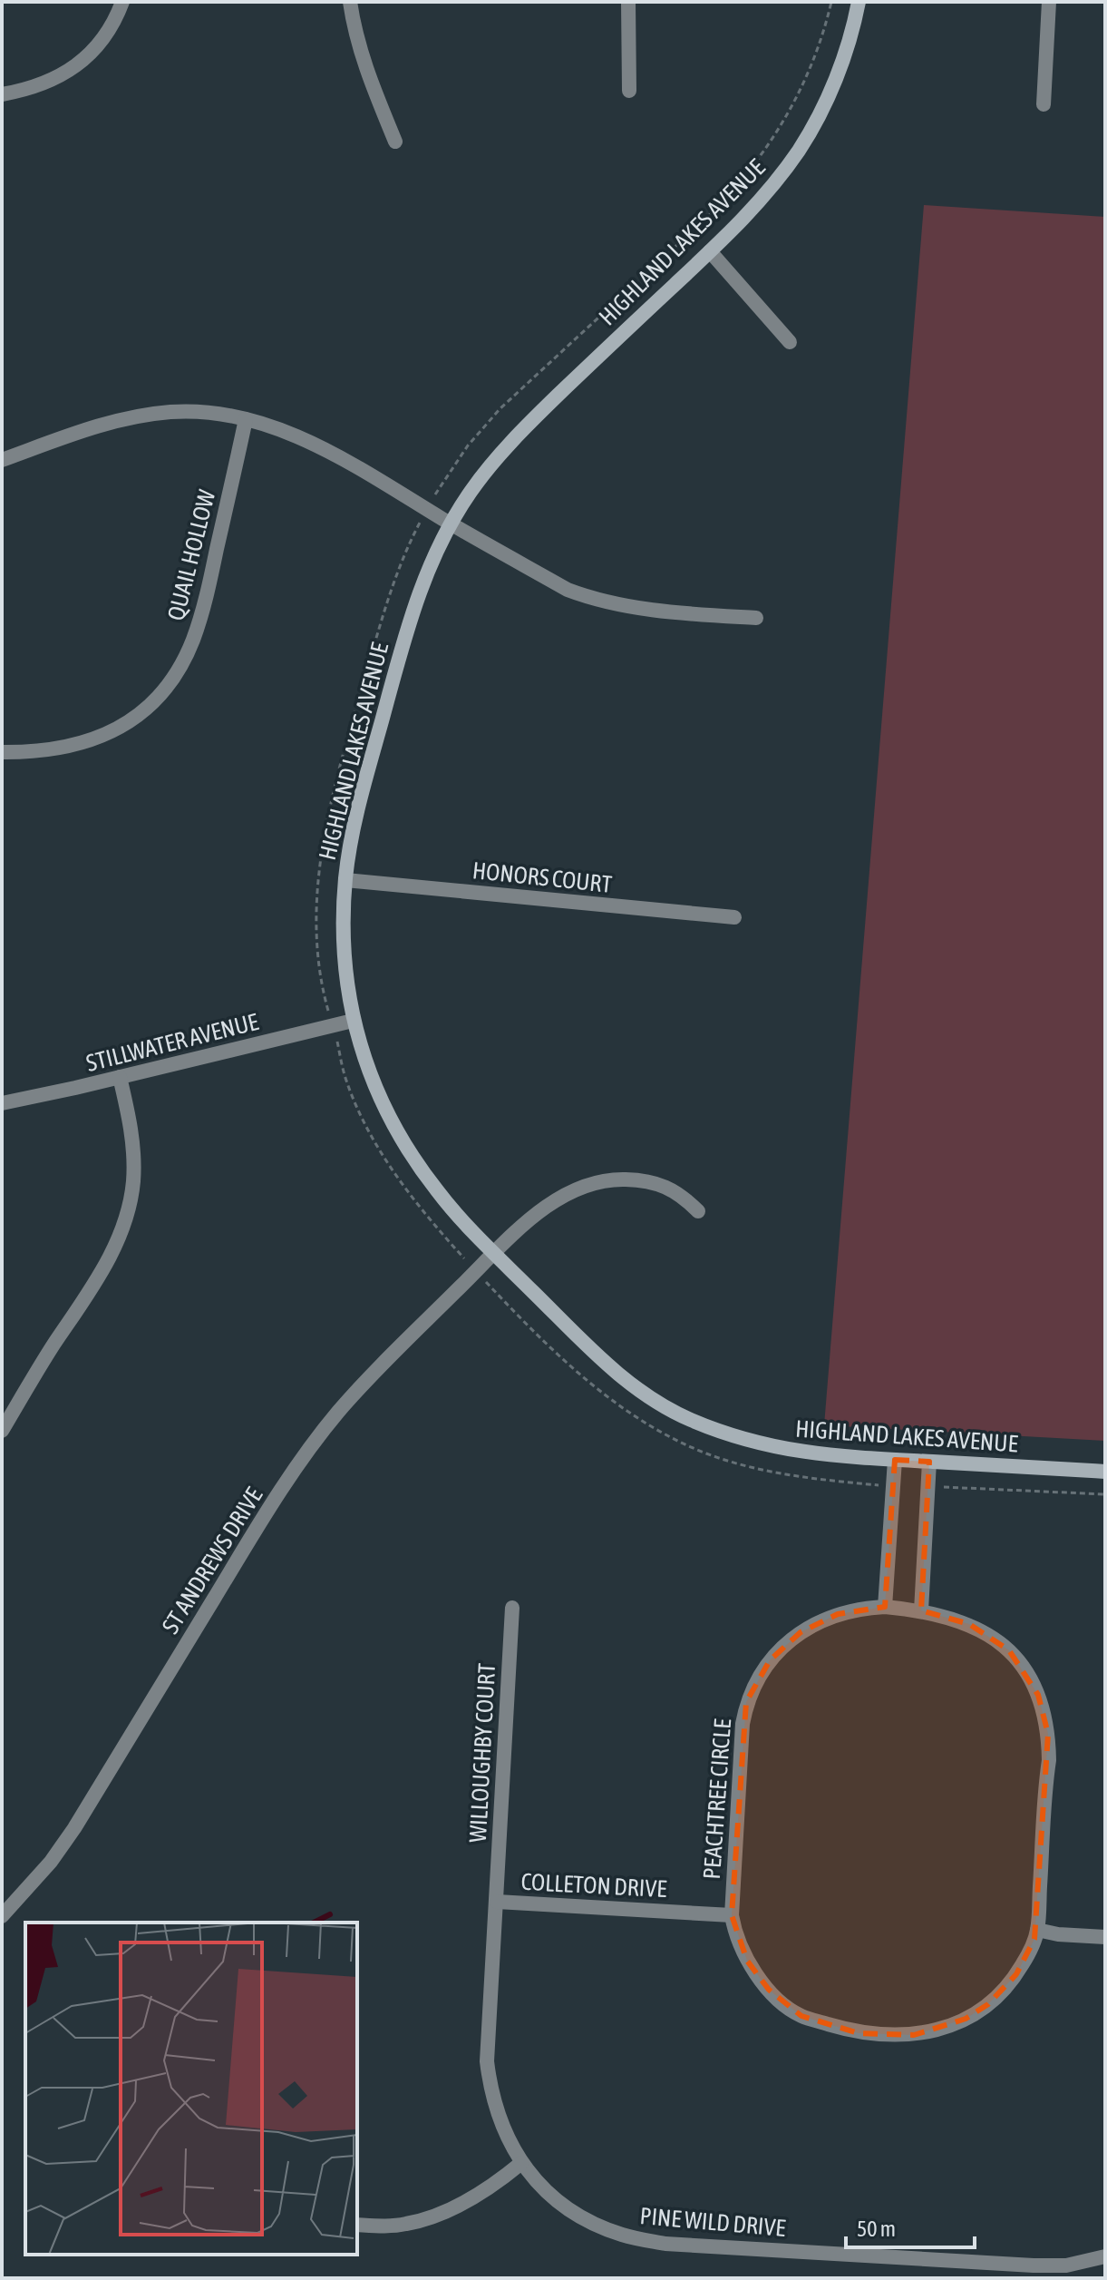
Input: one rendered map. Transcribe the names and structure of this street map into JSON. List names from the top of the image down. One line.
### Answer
{"streets":{"street":["HIGHLAND LAKES AVENUE","QUAIL HOLLOW","HONORS COURT","STILLWATER AVENUE","ST ANDREWS DRIVE","WILLOUGHBY COURT","PEACHTREE CIRCLE","COLLETON DRIVE","PINE WILD DRIVE"]},"crossings":[["HIGHLAND LAKES AVENUE","HONORS COURT"],["HIGHLAND LAKES AVENUE","STILLWATER AVENUE"],["HIGHLAND LAKES AVENUE","ST ANDREWS DRIVE"],["WILLOUGHBY COURT","COLLETON DRIVE"],["WILLOUGHBY COURT","PINE WILD DRIVE"],["PEACHTREE CIRCLE","COLLETON DRIVE"],["COLLETON DRIVE","PINE WILD DRIVE"]],"scale_bar":"50 m"}
